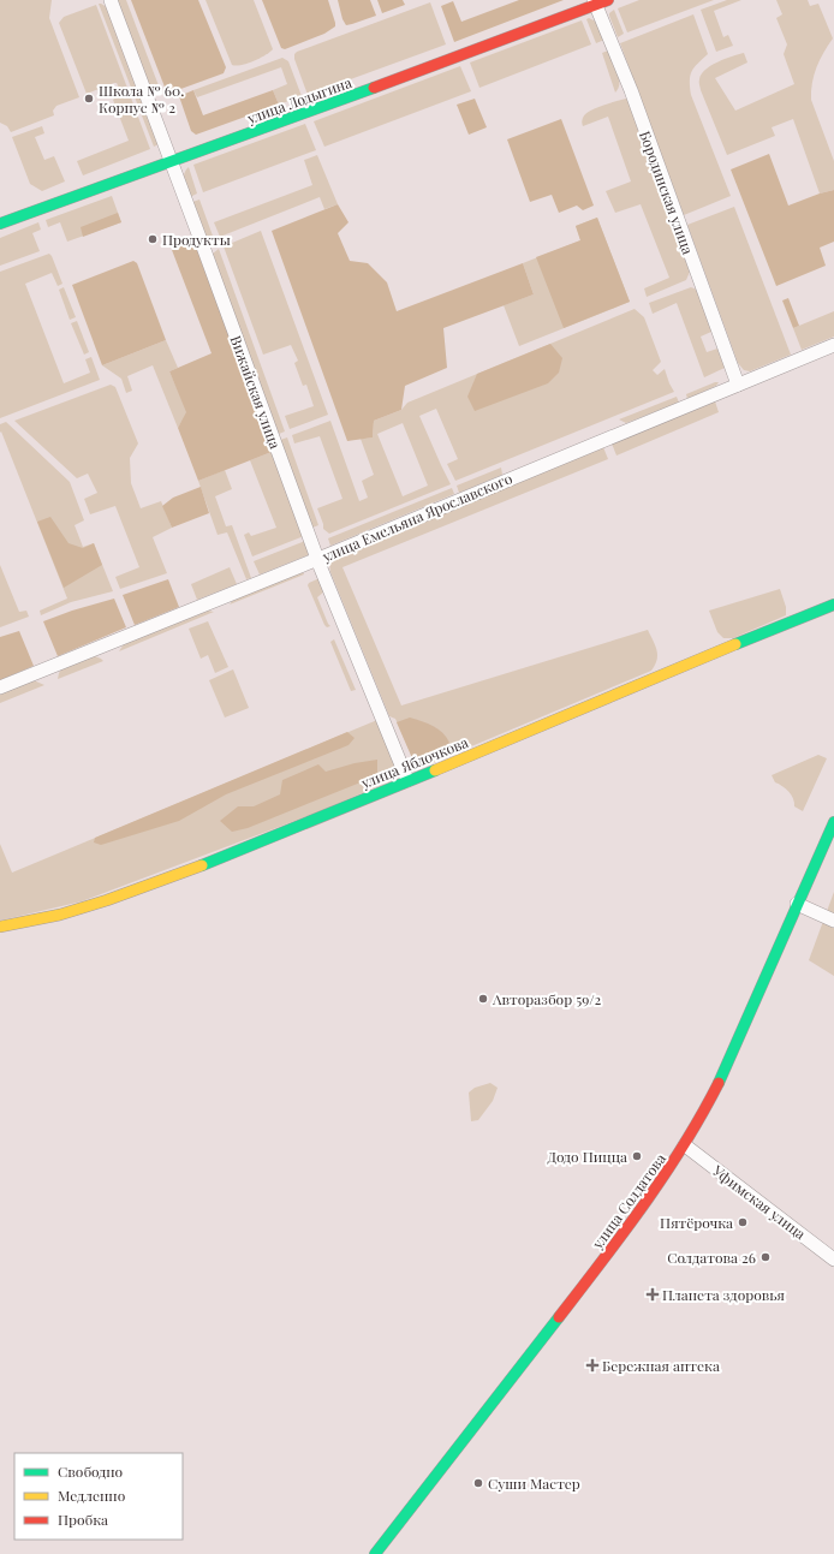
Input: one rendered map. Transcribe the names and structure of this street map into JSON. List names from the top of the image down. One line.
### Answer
{"streets":{"main road":["улица Лодыгина","улица Яблочкова","улица Солдатова"],"street":["Бородинская улица","Вижайская улица","улица Емельяна Ярославского","Уфимская улица"]},"crossings":[["улица Лодыгина","Бородинская улица"],["улица Лодыгина","Вижайская улица"],["Бородинская улица","улица Емельяна Ярославского"],["Вижайская улица","улица Емельяна Ярославского"],["Вижайская улица","улица Яблочкова"],["улица Солдатова","Уфимская улица"]],"places":{"other":["Школа № 60. Корпус № 2","Продукты","Авторазбор 59/2","Додо Пицца","Пятёрочка","Солдатова 26","Суши Мастер"],"health":["Планета здоровья","Бережная аптека"]},"legend":["Свободно","Медленно","Пробка"]}
